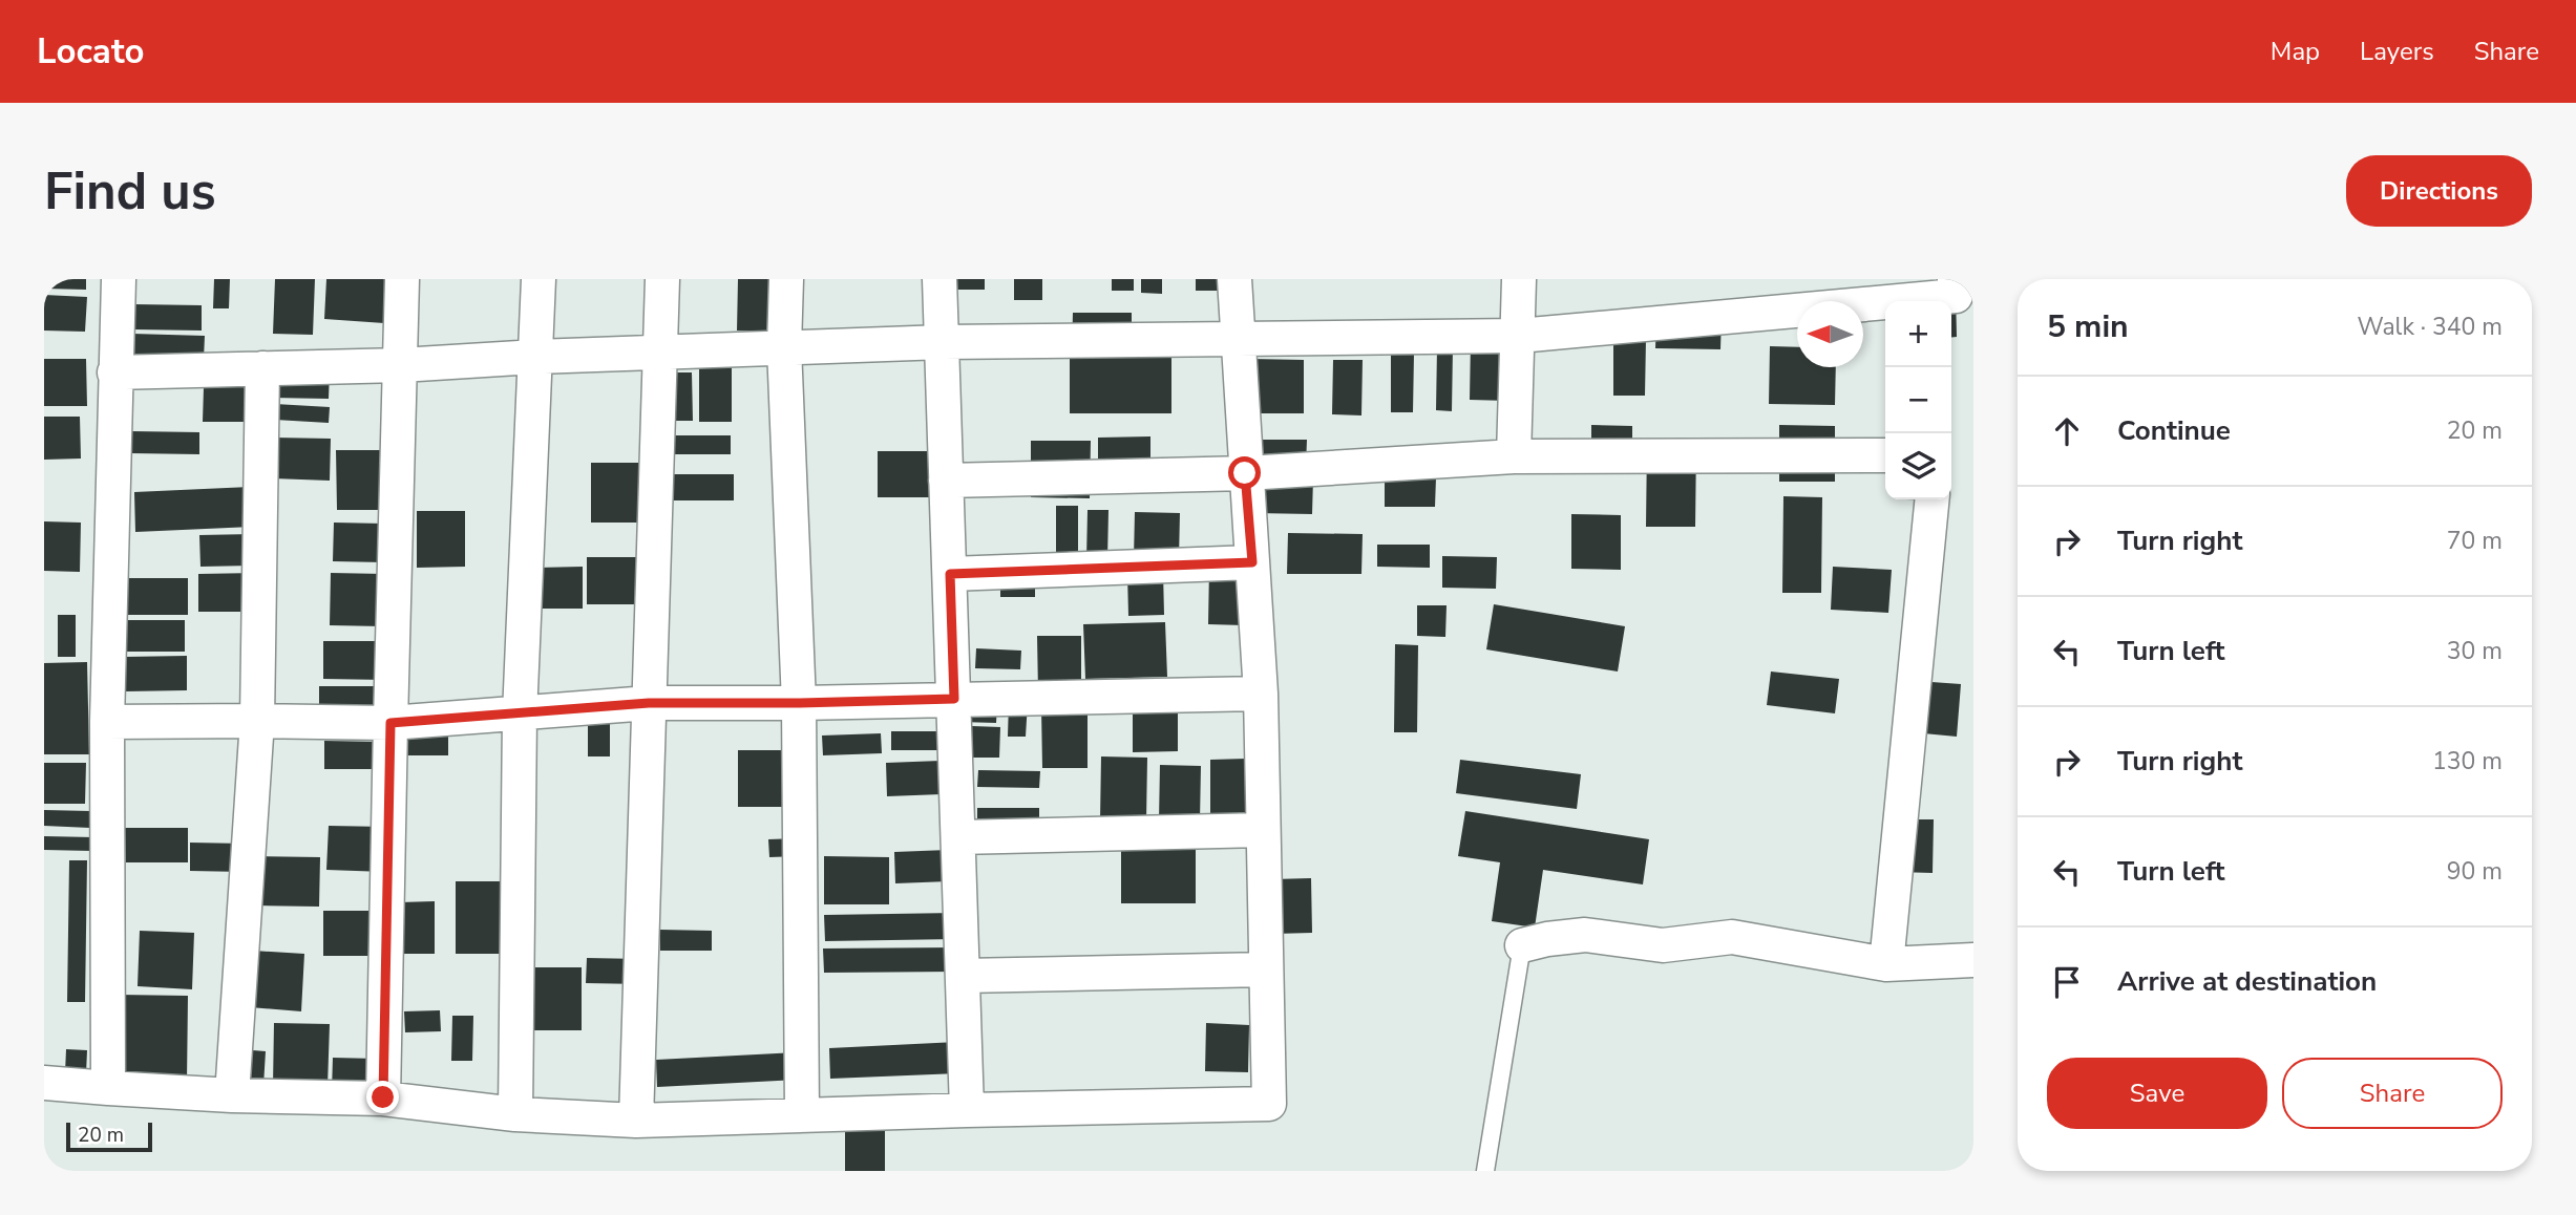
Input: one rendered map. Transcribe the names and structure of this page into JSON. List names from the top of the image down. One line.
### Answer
{"scale_bar":"20 m","north":"left","page":{"header":"Locato","nav":["Map","Layers","Share"],"buttons":["Directions",["Save","Share"]],"title":"Find us","heading":["5 min","Walk · 340 m"],"map_buttons":["+","−"],"list":[["Continue","20 m"],["Turn right","70 m"],["Turn left","30 m"],["Turn right","130 m"],["Turn left","90 m"],"Arrive at destination"],"scale":"20 m"}}
